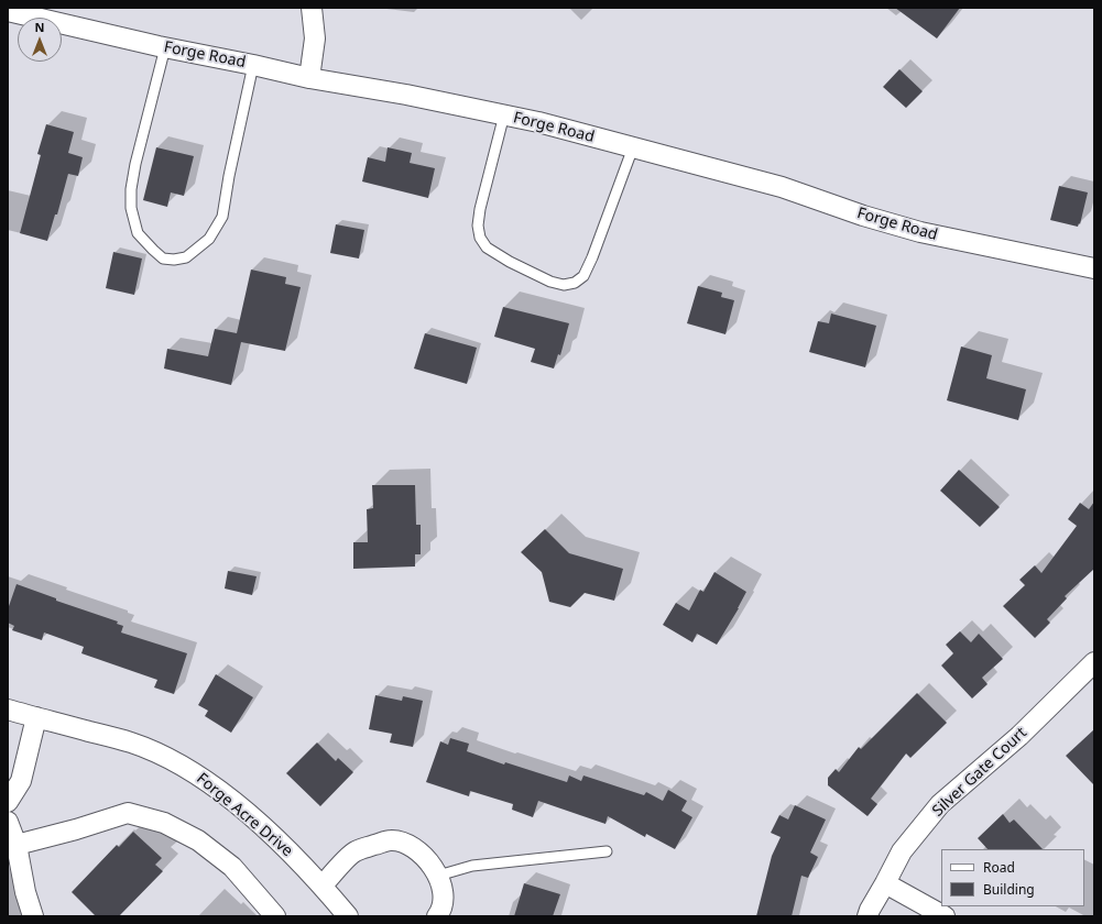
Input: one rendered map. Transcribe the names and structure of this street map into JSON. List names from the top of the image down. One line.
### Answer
{"streets":{"street":["Forge Road","Silver Gate Court","Forge Acre Drive"]},"legend":["Road","Building"],"north":"top"}
